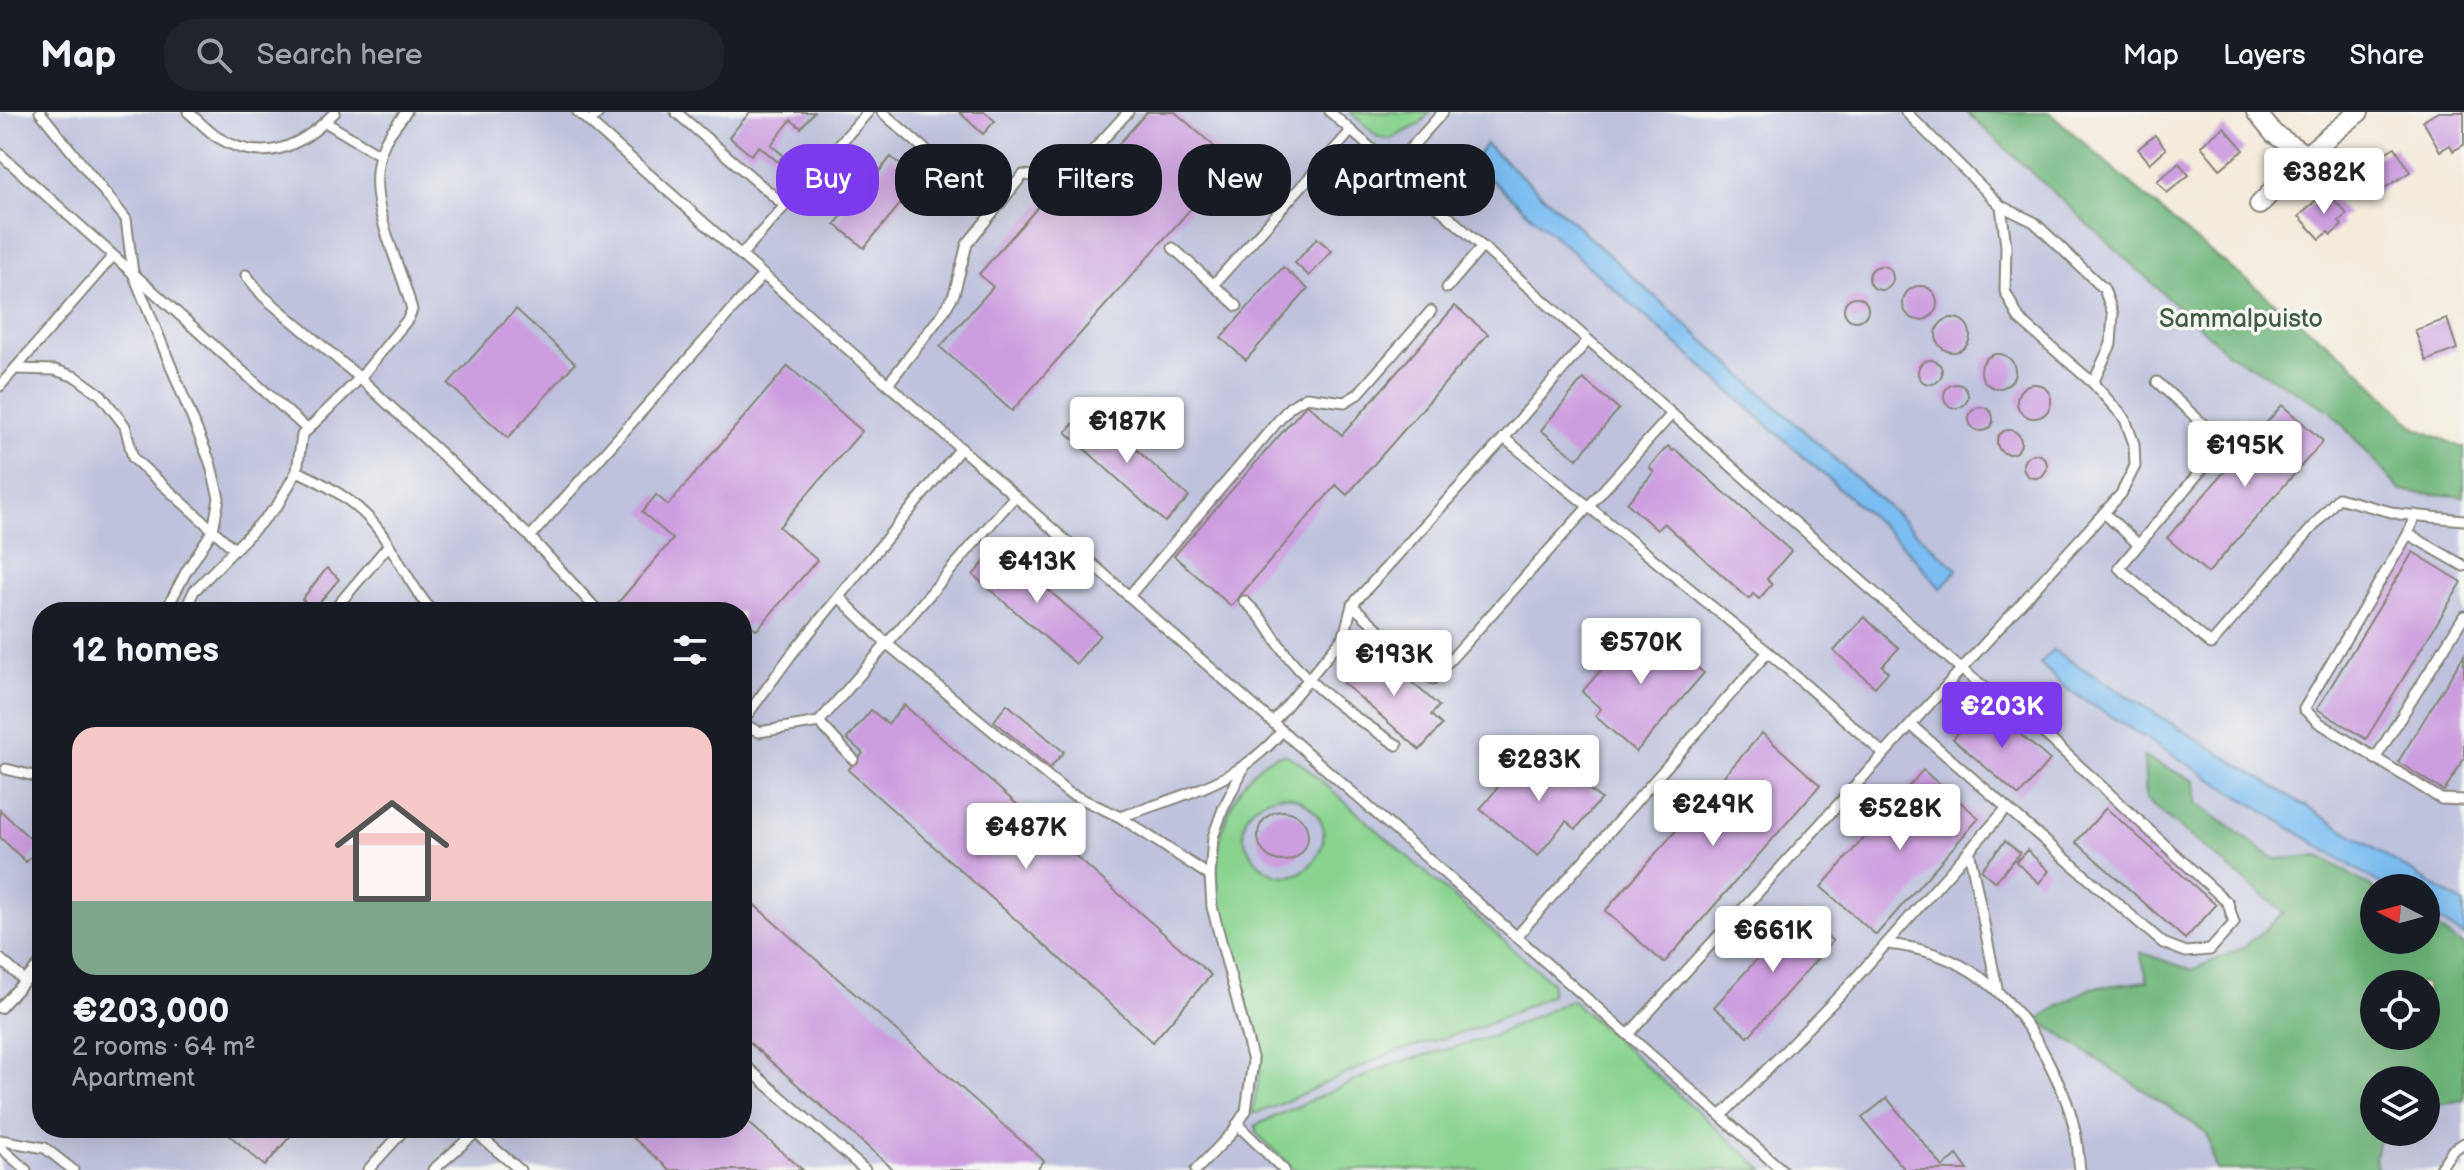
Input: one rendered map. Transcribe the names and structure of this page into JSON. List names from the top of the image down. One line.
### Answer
{"parks":["Sammalpuisto"],"north":"left","page":{"header":"Map","search":"Search here","nav":["Map","Layers","Share"],"chip":["Buy","Rent","Filters","New","Apartment"],"price":["€382K","€187K","€195K","€413K","€570K","€193K","€203K","€283K","€249K","€528K","€487K","€661K"],"heading":"12 homes","list":[{"name":"€203,000","note":"2 rooms · 64 m² · Apartment"}]}}
